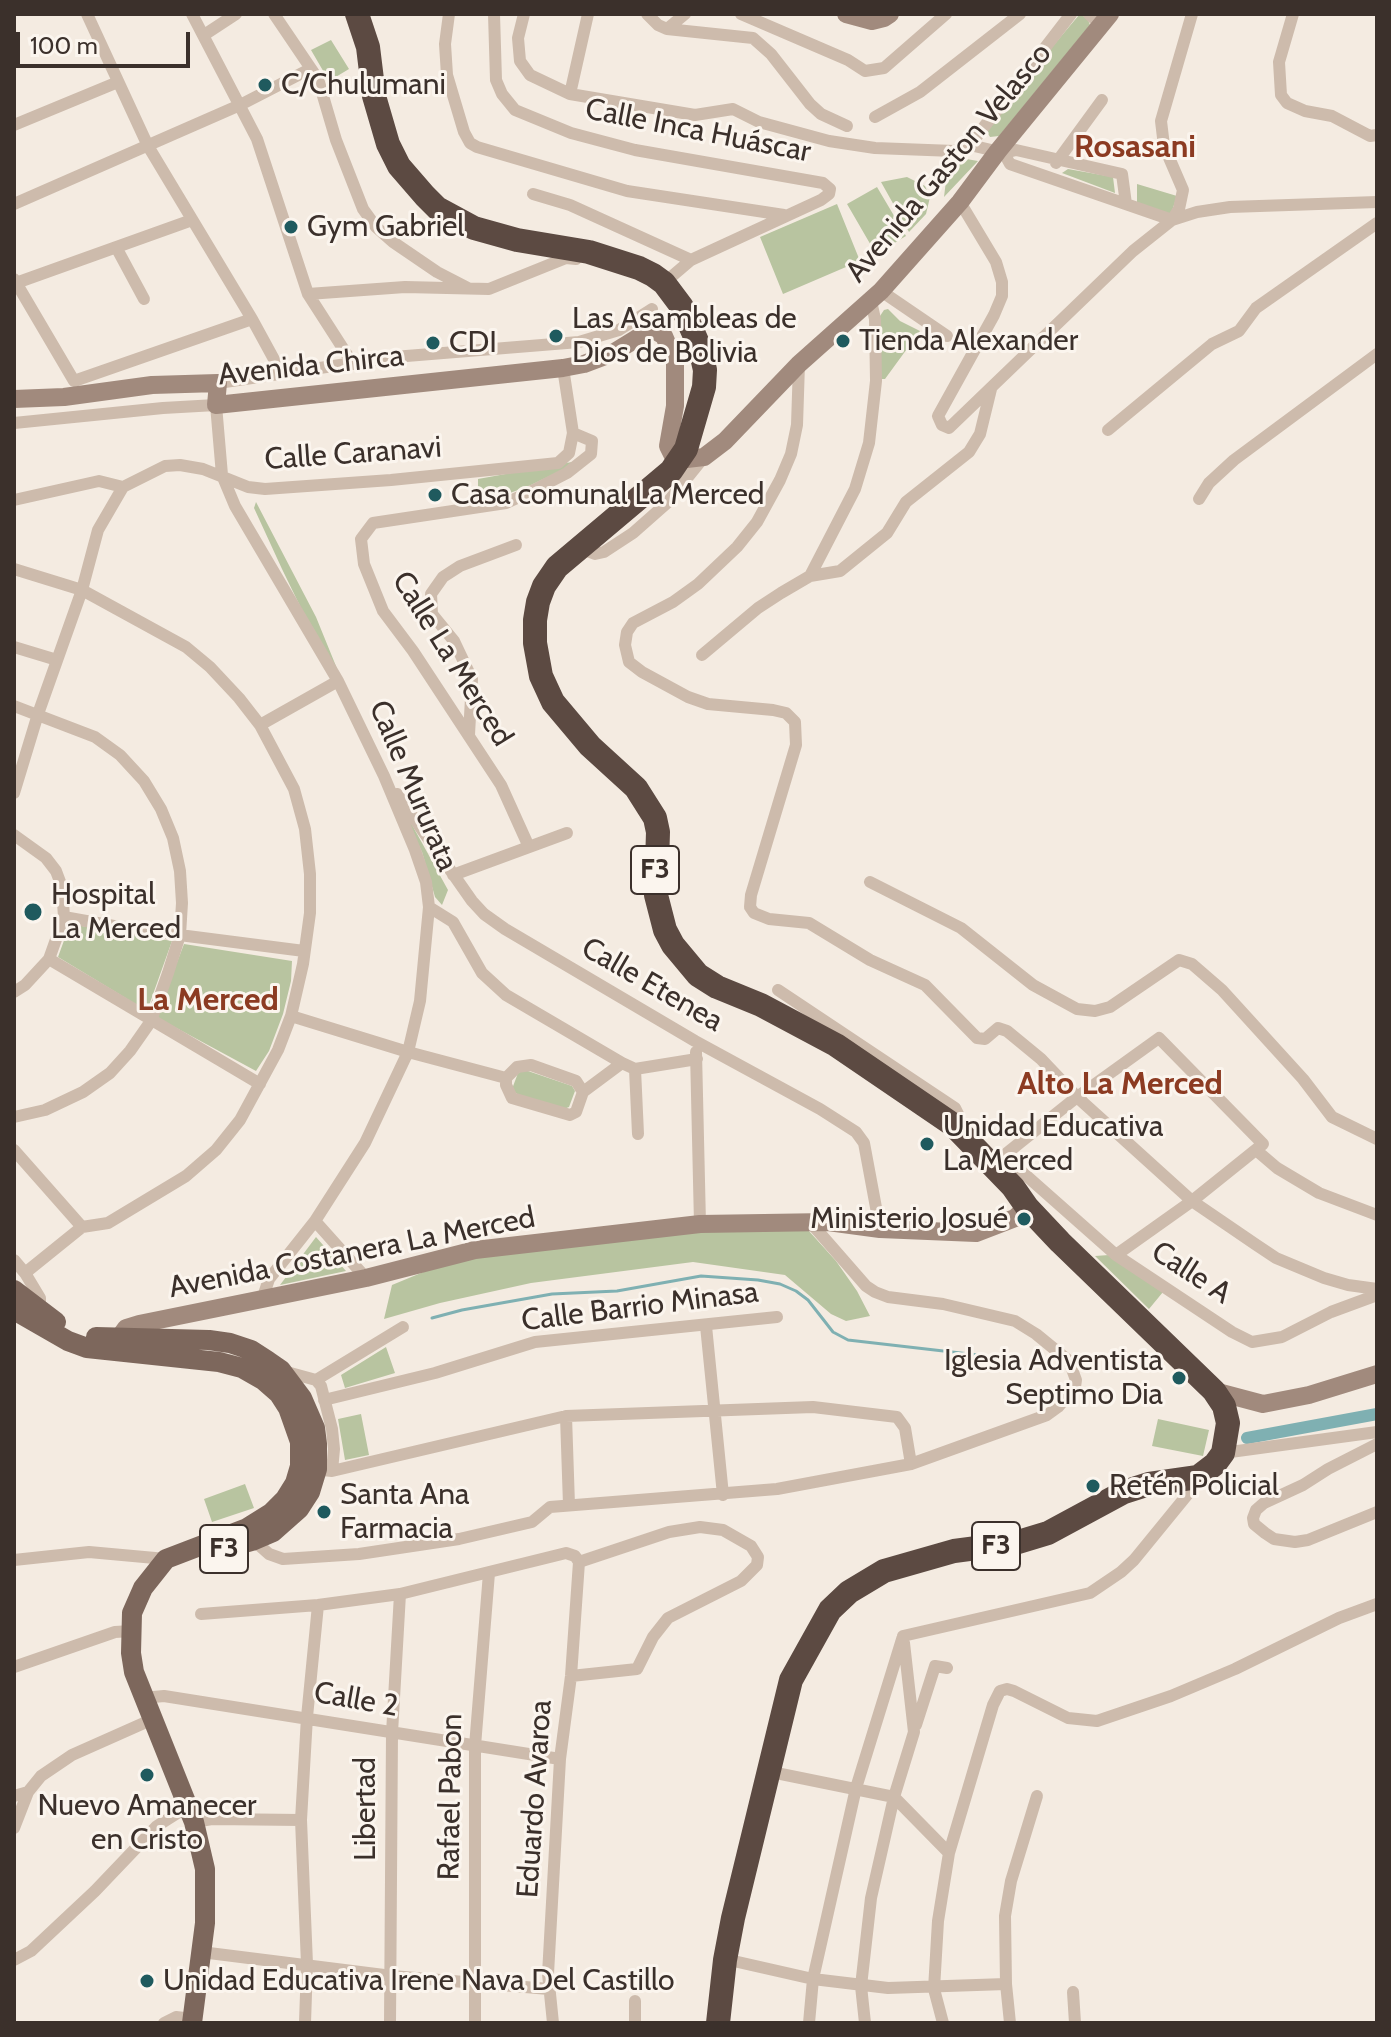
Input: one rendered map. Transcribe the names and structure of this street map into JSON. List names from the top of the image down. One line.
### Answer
{"streets":{"highway":["F3"],"street":["Calle Inca Huáscar","Avenida Gaston Velasco","Avenida Chirca","Calle Caranavi","Calle La Merced","Calle Mururata","Calle Etenea","Avenida Costanera La Merced","Calle A","Calle Barrio Minasa","Calle 2","Rafael Pabon","Eduardo Avaroa","Libertad"]},"crossings":[["Avenida Chirca","Calle Mururata"],["Avenida Chirca","F3"],["Calle Caranavi","Calle La Merced"],["Calle Caranavi","Calle Mururata"],["Calle Mururata","Calle Etenea"],["Calle Mururata","Avenida Costanera La Merced"],["F3","Avenida Costanera La Merced"],["F3","Calle A"],["F3","Calle 2"],["Calle Etenea","Avenida Costanera La Merced"],["Calle 2","Rafael Pabon"],["Calle 2","Eduardo Avaroa"],["Calle 2","Libertad"]],"districts":["Rosasani","La Merced","Alto La Merced"],"places":["C/Chulumani","Gym Gabriel","Las Asambleas de Dios de Bolivia","Tienda Alexander","CDI","Casa comunal La Merced","Hospital La Merced","Unidad Educativa La Merced","Ministerio Josué","Iglesia Adventista Septimo Dia","Retén Policial","Santa Ana Farmacia","Nuevo Amanecer en Cristo","Unidad Educativa Irene Nava Del Castillo"],"scale_bar":"100 m"}
